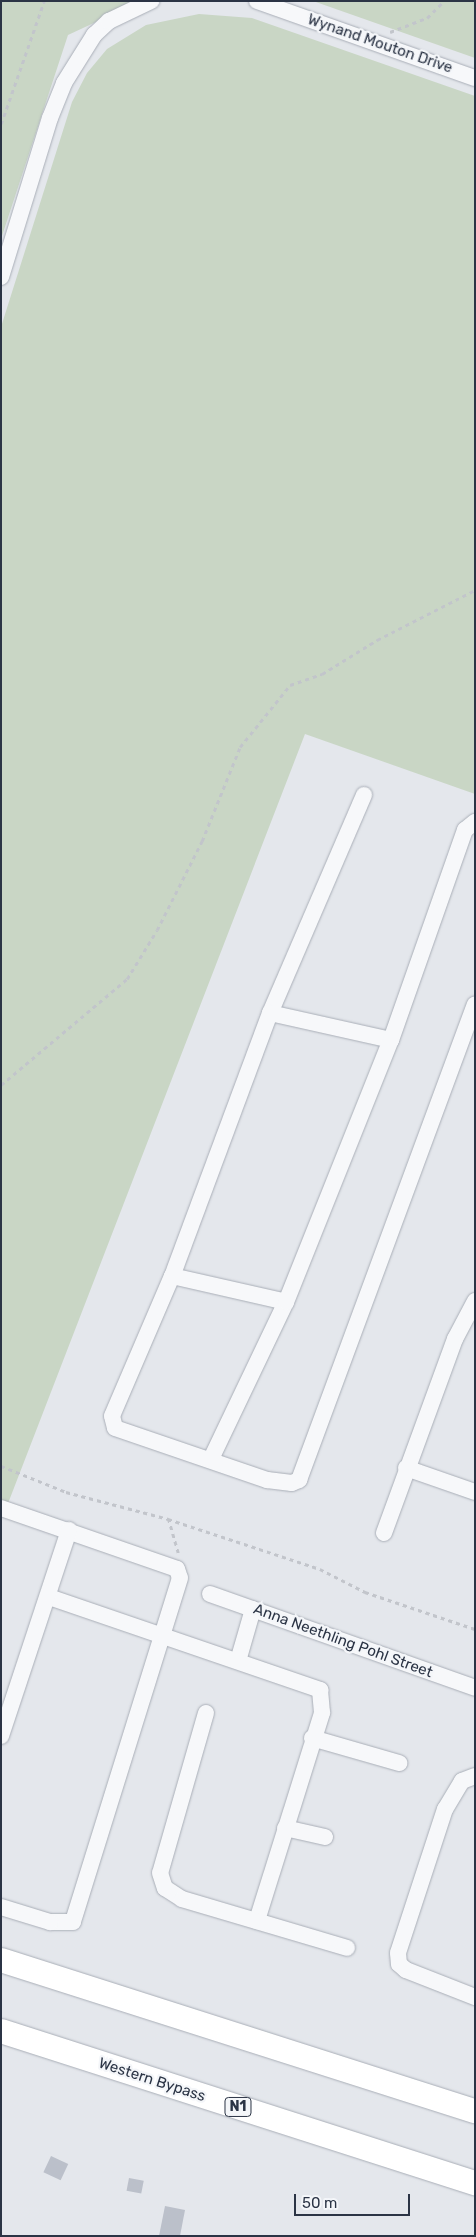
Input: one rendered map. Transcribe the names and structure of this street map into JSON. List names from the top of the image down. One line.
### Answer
{"streets":{"highway":["Western Bypass","N1"],"street":["Wynand Mouton Drive","Anna Neethling Pohl Street"]},"scale_bar":"50 m"}
